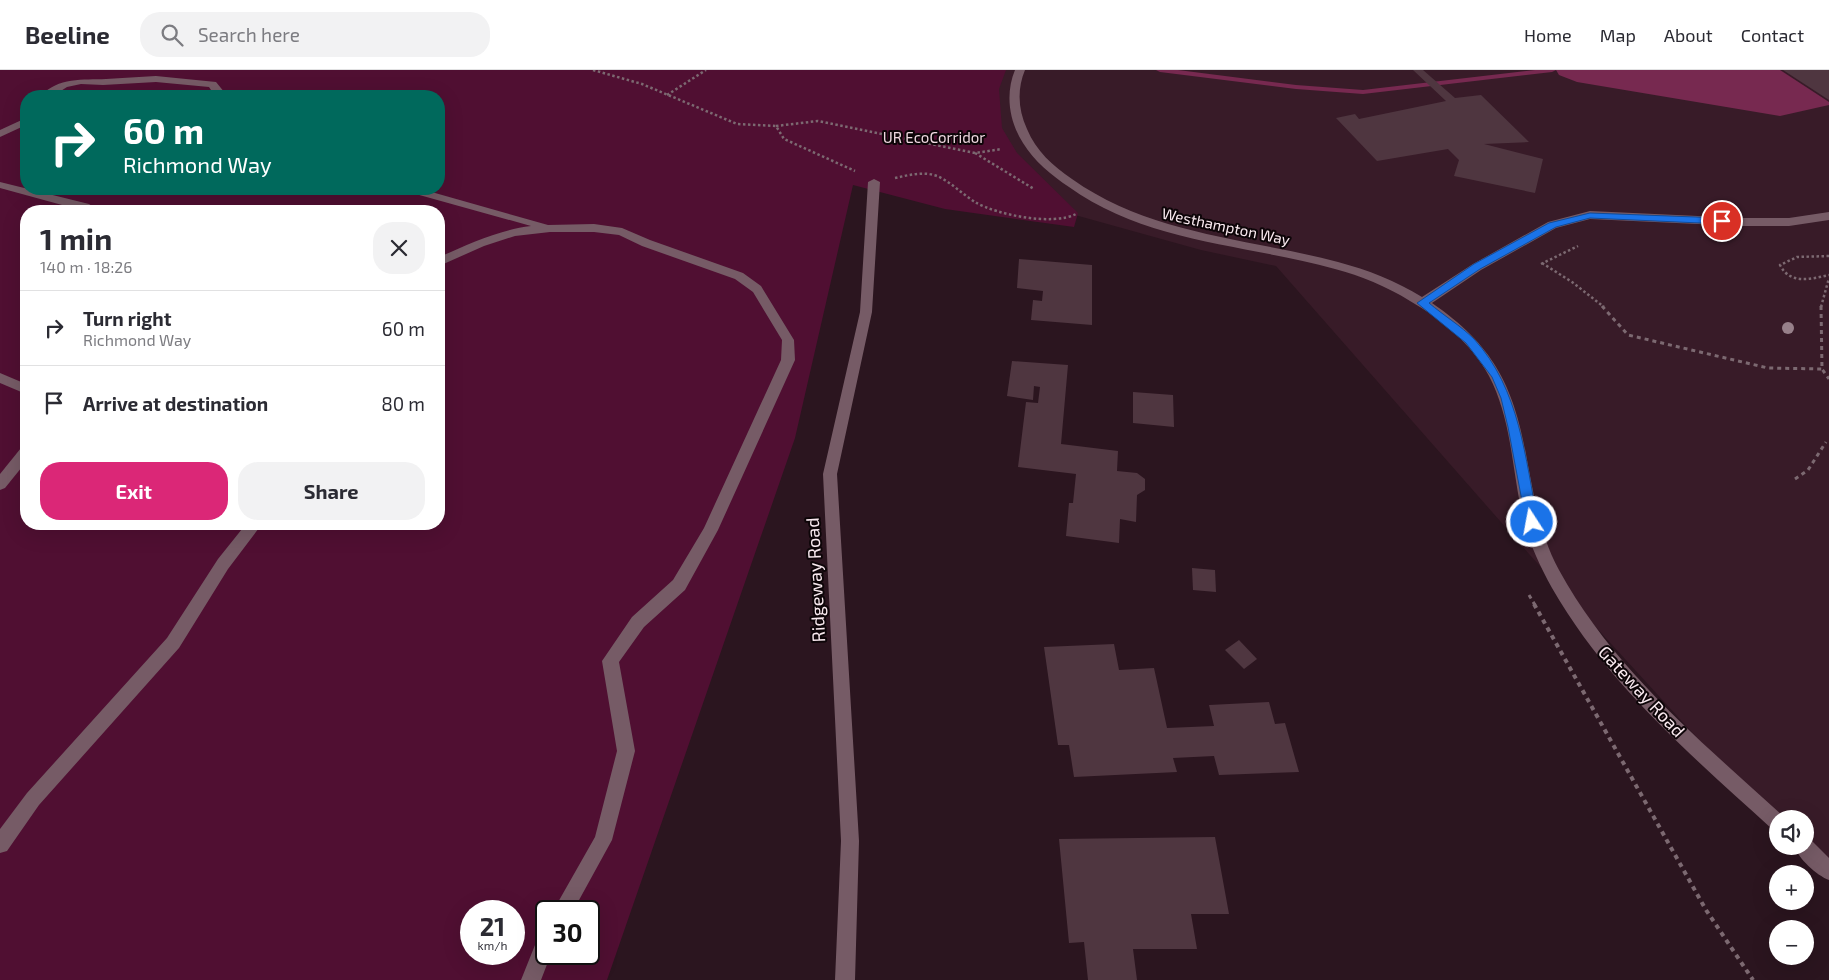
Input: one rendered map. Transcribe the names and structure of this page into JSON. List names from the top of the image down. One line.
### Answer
{"streets":{"street":["Westhampton Way","Ridgeway Road","Gateway Road"]},"crossings":[["Westhampton Way","Gateway Road"]],"parks":["UR EcoCorridor"],"page":{"header":"Beeline","search":"Search here","nav":["Home","Map","About","Contact"],"turn":["60 m","Richmond Way"],"heading":["1 min","140 m · 18:26"],"list":[{"name":"Turn right","note":"Richmond Way","value":"60 m"},{"name":"Arrive at destination","value":"80 m"}],"buttons":["Exit","Share"],"map_buttons":["+","−"],"speed":"21 km/h","limit":"30"}}
